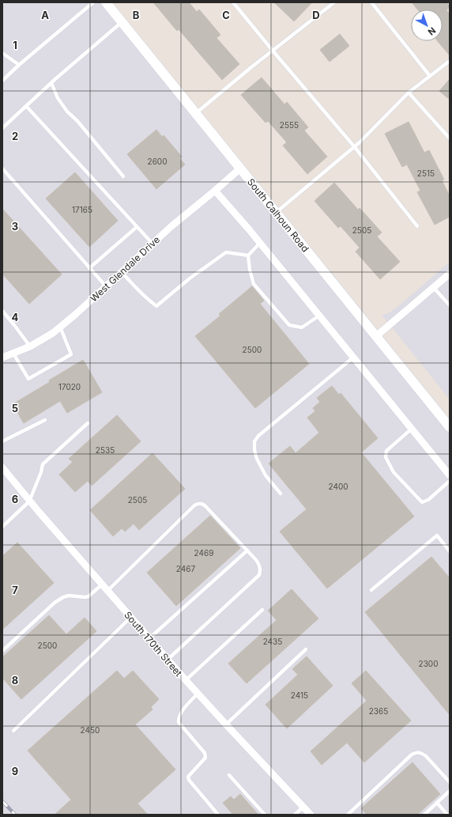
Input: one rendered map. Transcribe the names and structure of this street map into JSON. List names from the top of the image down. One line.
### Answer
{"streets":{"street":["South Calhoun Road","West Glendale Drive","South 170th Street"]},"crossings":[["South Calhoun Road","West Glendale Drive"]],"house_numbers":["2555","2600","2515","17165","2505","2500","17020","2535","2400","2505","2469","2467","2435","2500","2300","2415","2365","2450"],"north":"bottom right","grid":{"columns":["A","B","C","D"],"rows":["1","2","3","4","5","6","7","8","9"]}}
